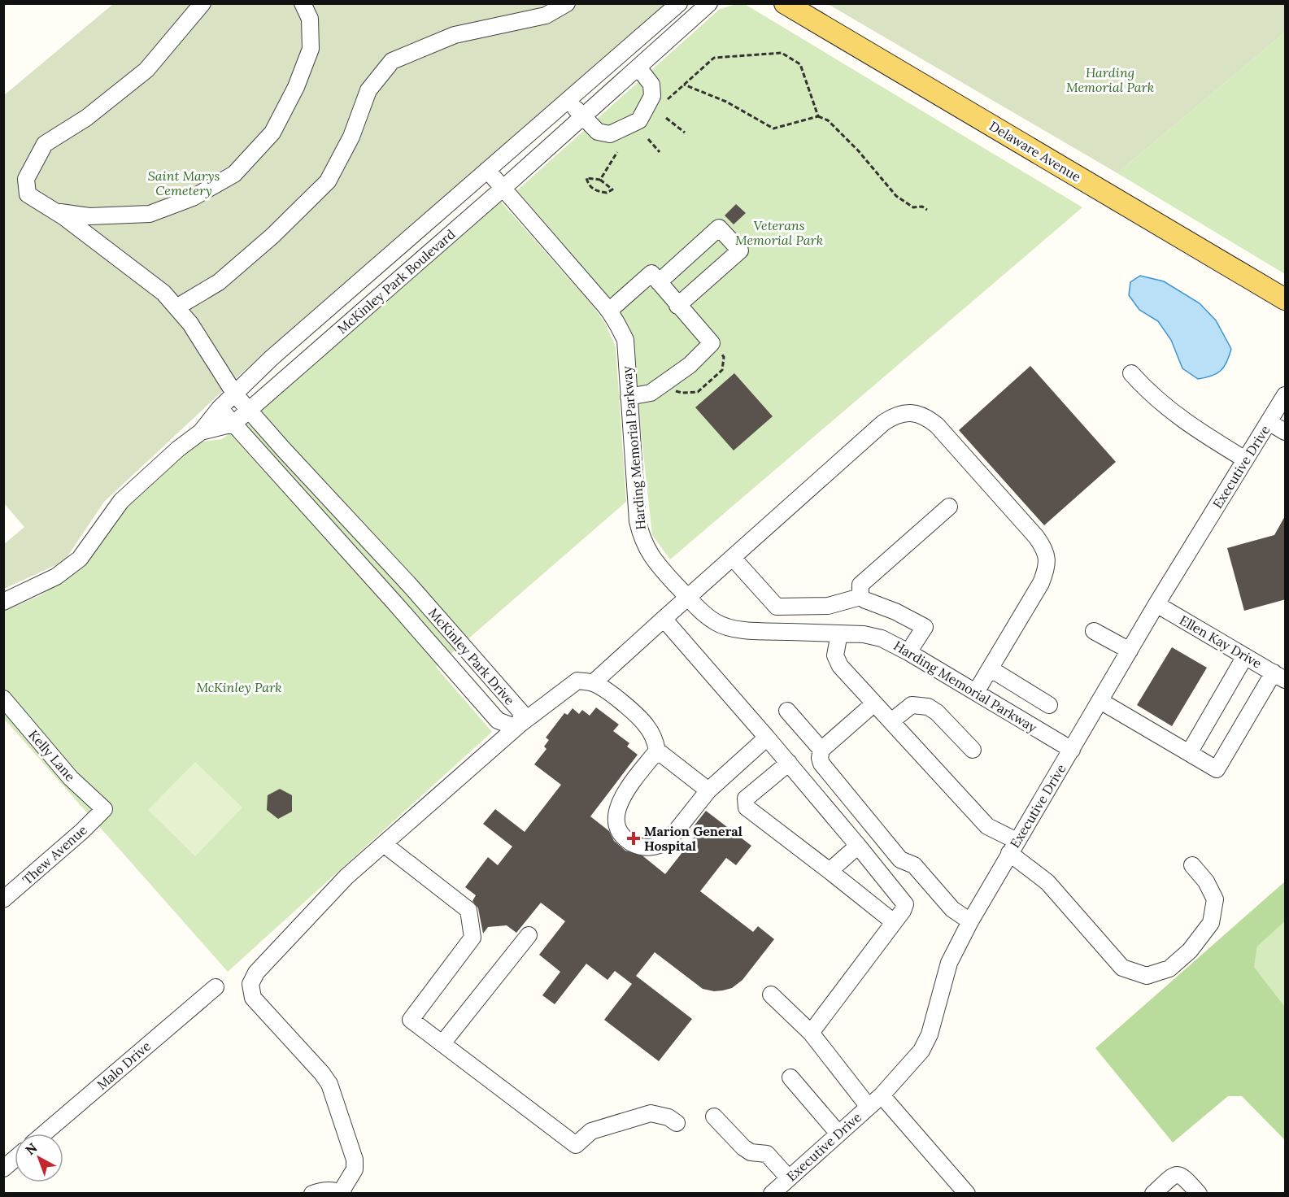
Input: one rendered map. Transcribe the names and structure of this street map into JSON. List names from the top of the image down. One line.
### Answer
{"streets":{"main road":["Delaware Avenue"],"street":["McKinley Park Boulevard","Harding Memorial Parkway","Executive Drive","Ellen Kay Drive","McKinley Park Drive","Kelly Lane","Thew Avenue","Malo Drive"]},"crossings":[["McKinley Park Boulevard","Harding Memorial Parkway"],["McKinley Park Boulevard","McKinley Park Drive"],["Harding Memorial Parkway","Executive Drive"],["Executive Drive","Ellen Kay Drive"],["Kelly Lane","Thew Avenue"]],"parks":["Harding Memorial Park","Saint Marys Cemetery","Veterans Memorial Park","McKinley Park"],"places":{"health":["Marion General Hospital"]},"north":"top left"}
